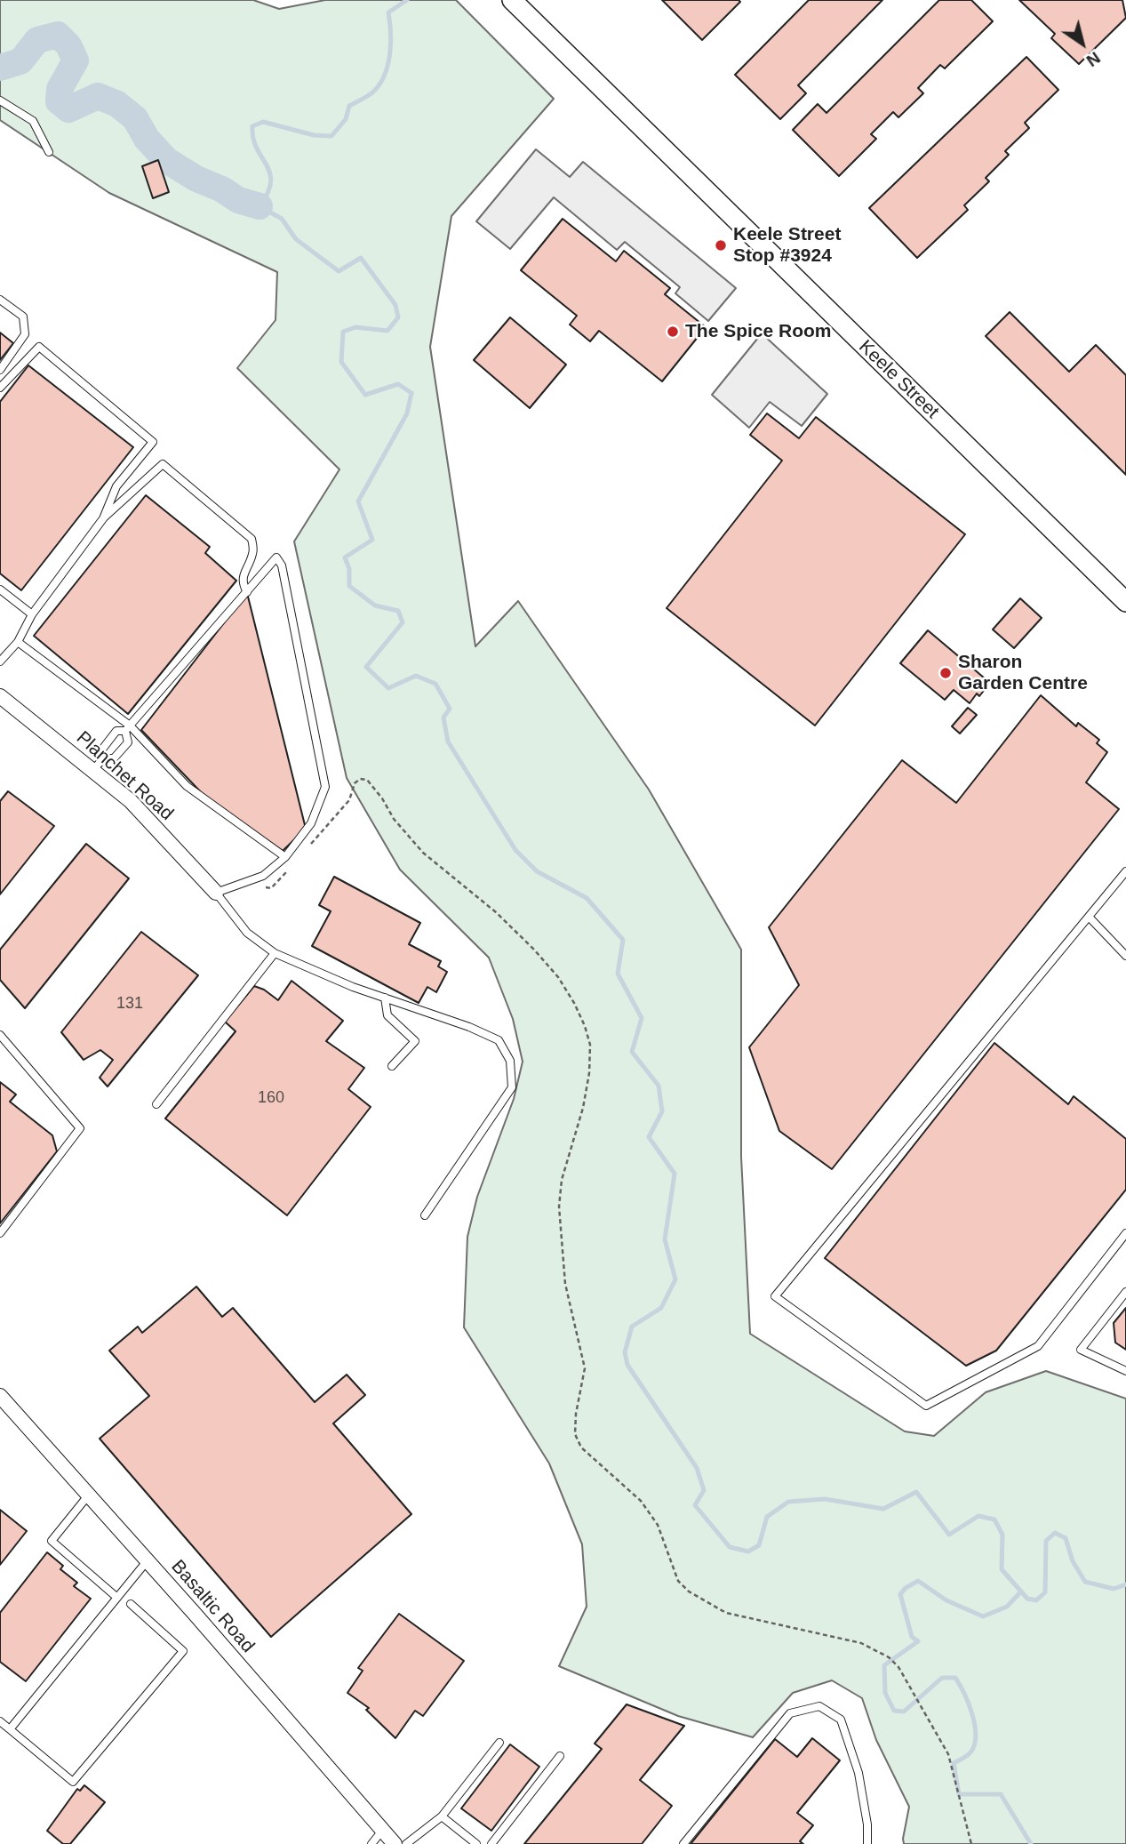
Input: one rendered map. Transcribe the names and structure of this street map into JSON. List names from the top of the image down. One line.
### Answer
{"streets":{"main road":["Keele Street"],"street":["Planchet Road","Basaltic Road"]},"places":["Keele Street Stop #3924","The Spice Room","Sharon Garden Centre"],"house_numbers":["131","160"],"north":"bottom right"}
